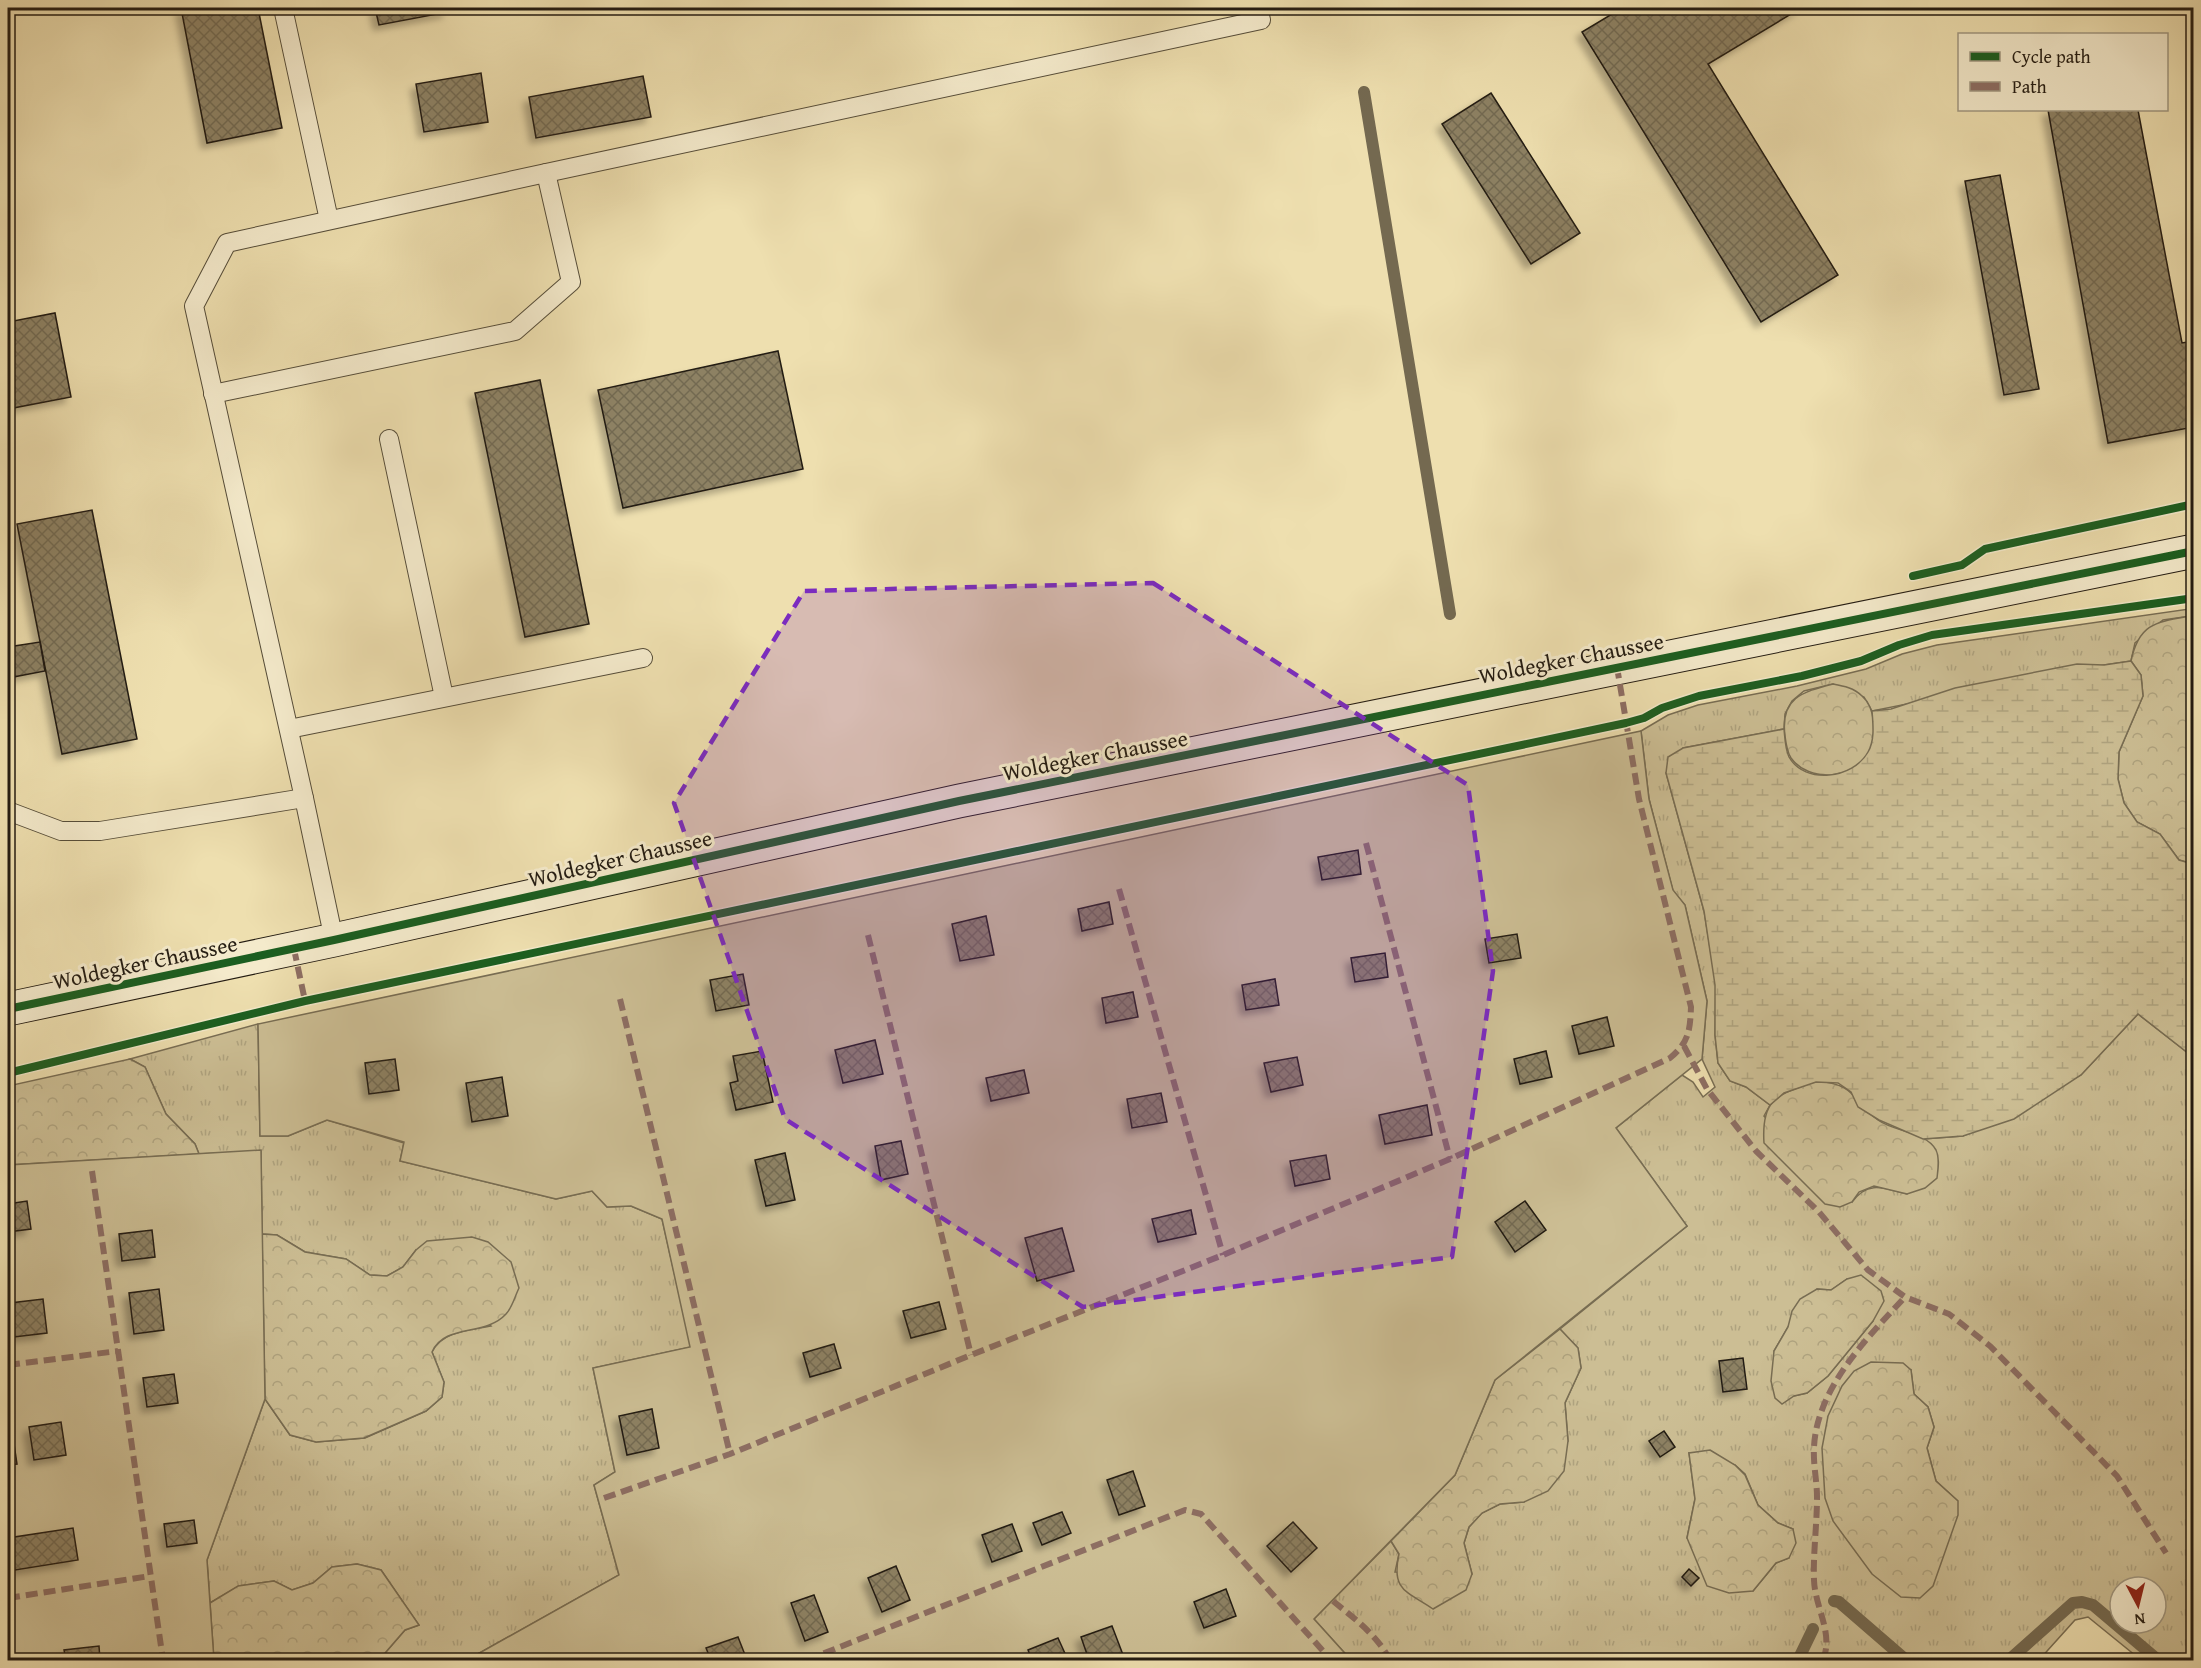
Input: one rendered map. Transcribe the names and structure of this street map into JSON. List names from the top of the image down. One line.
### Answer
{"streets":{"main road":["Woldegker Chaussee"]},"legend":["Cycle path","Path"],"north":"bottom"}
